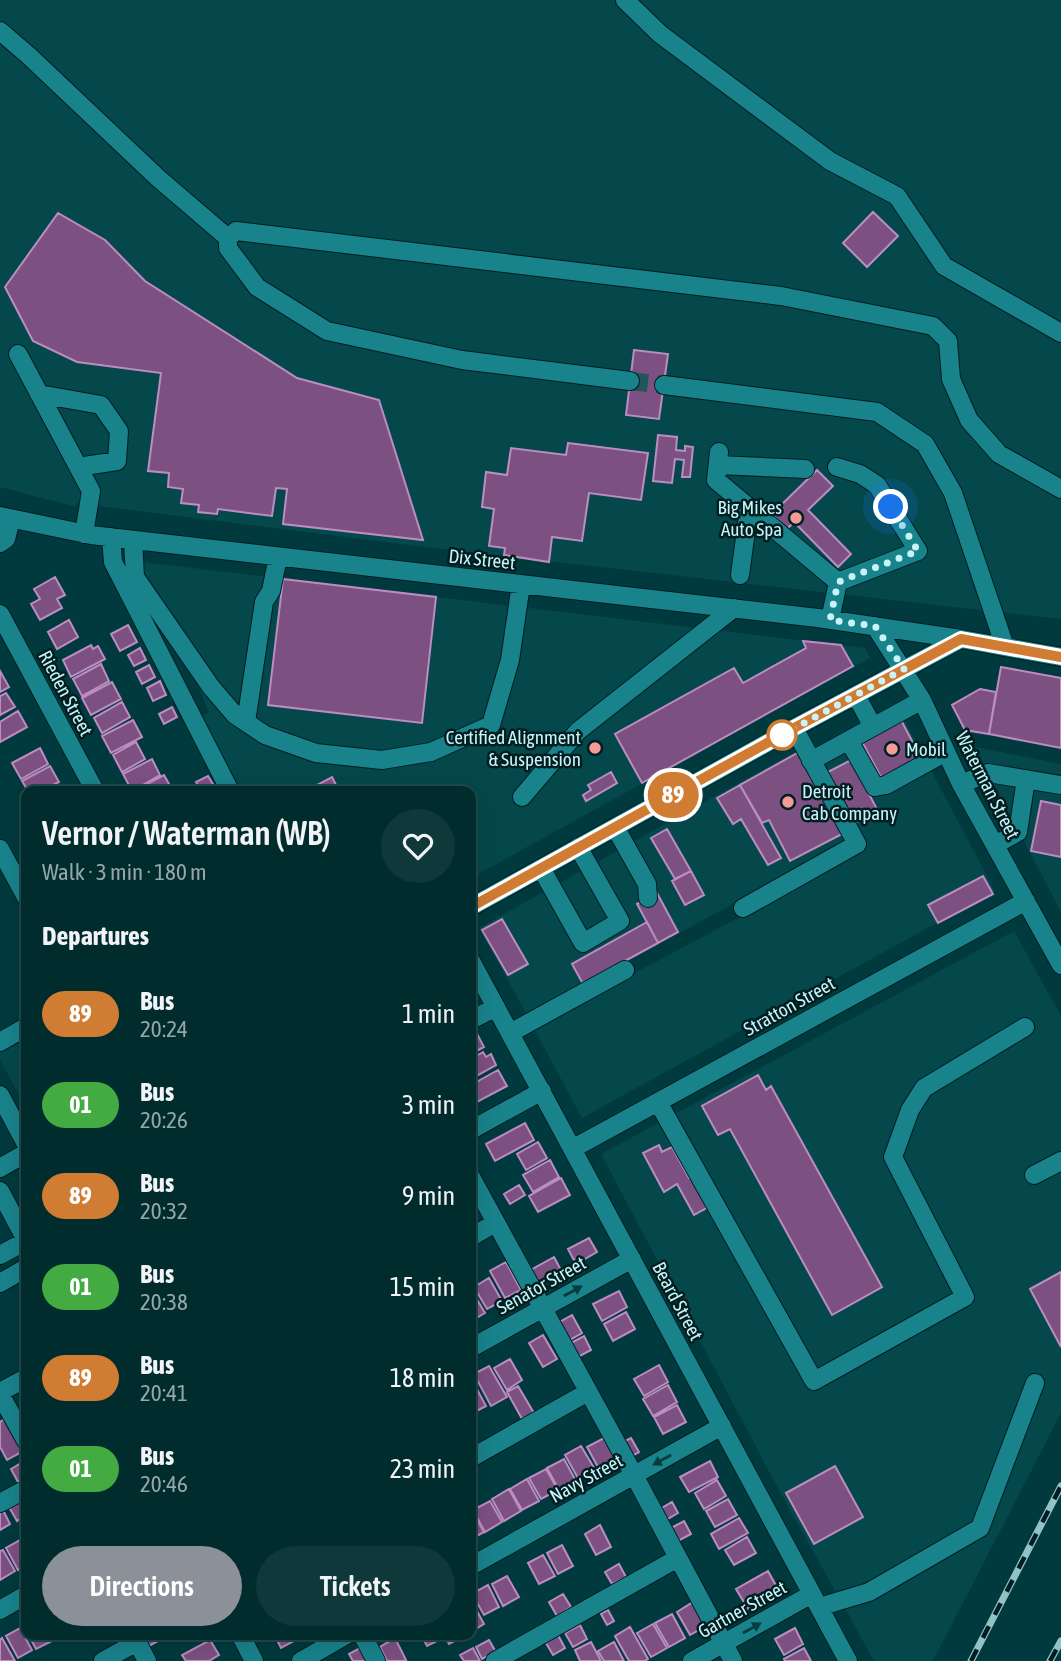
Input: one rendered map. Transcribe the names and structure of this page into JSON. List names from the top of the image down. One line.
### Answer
{"streets":{"street":["Dix Street","Rieden Street","Waterman Street","Stratton Street","Senator Street","Beard Street","Navy Street","Gartner Street"]},"crossings":[["Dix Street","Waterman Street"],["Waterman Street","Stratton Street"],["Stratton Street","Beard Street"],["Senator Street","Beard Street"],["Beard Street","Navy Street"],["Beard Street","Gartner Street"]],"one_way":["Senator Street","Navy Street"],"places":["Big Mikes Auto Spa","Certified Alignment & Suspension","Mobil","Detroit Cab Company"],"lines":["bus line 89"],"page":{"on_map":"89","heading":[["Vernor / Waterman (WB)","Walk · 3 min · 180 m"],"Departures"],"list":[{"mark":"89","name":"Bus","note":"20:24","value":"1 min"},{"mark":"01","name":"Bus","note":"20:26","value":"3 min"},{"mark":"89","name":"Bus","note":"20:32","value":"9 min"},{"mark":"01","name":"Bus","note":"20:38","value":"15 min"},{"mark":"89","name":"Bus","note":"20:41","value":"18 min"},{"mark":"01","name":"Bus","note":"20:46","value":"23 min"}],"buttons":["Directions","Tickets"]}}
